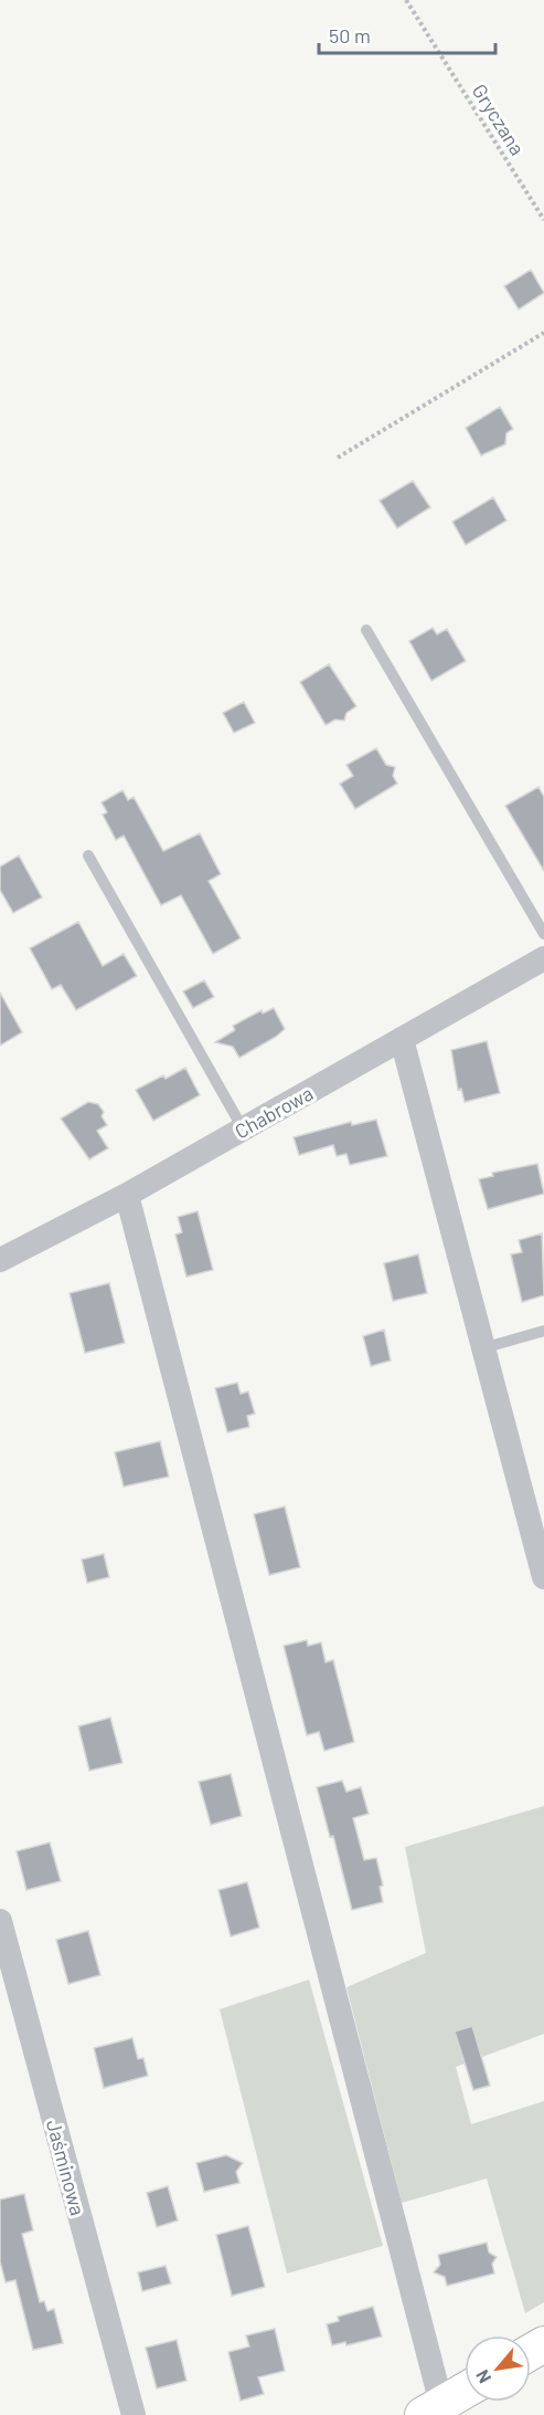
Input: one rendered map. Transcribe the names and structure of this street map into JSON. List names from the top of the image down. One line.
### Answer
{"streets":{"street":["Chabrowa","Jaśminowa"],"path":["Gryczana"]},"scale_bar":"50 m","north":"bottom left"}
